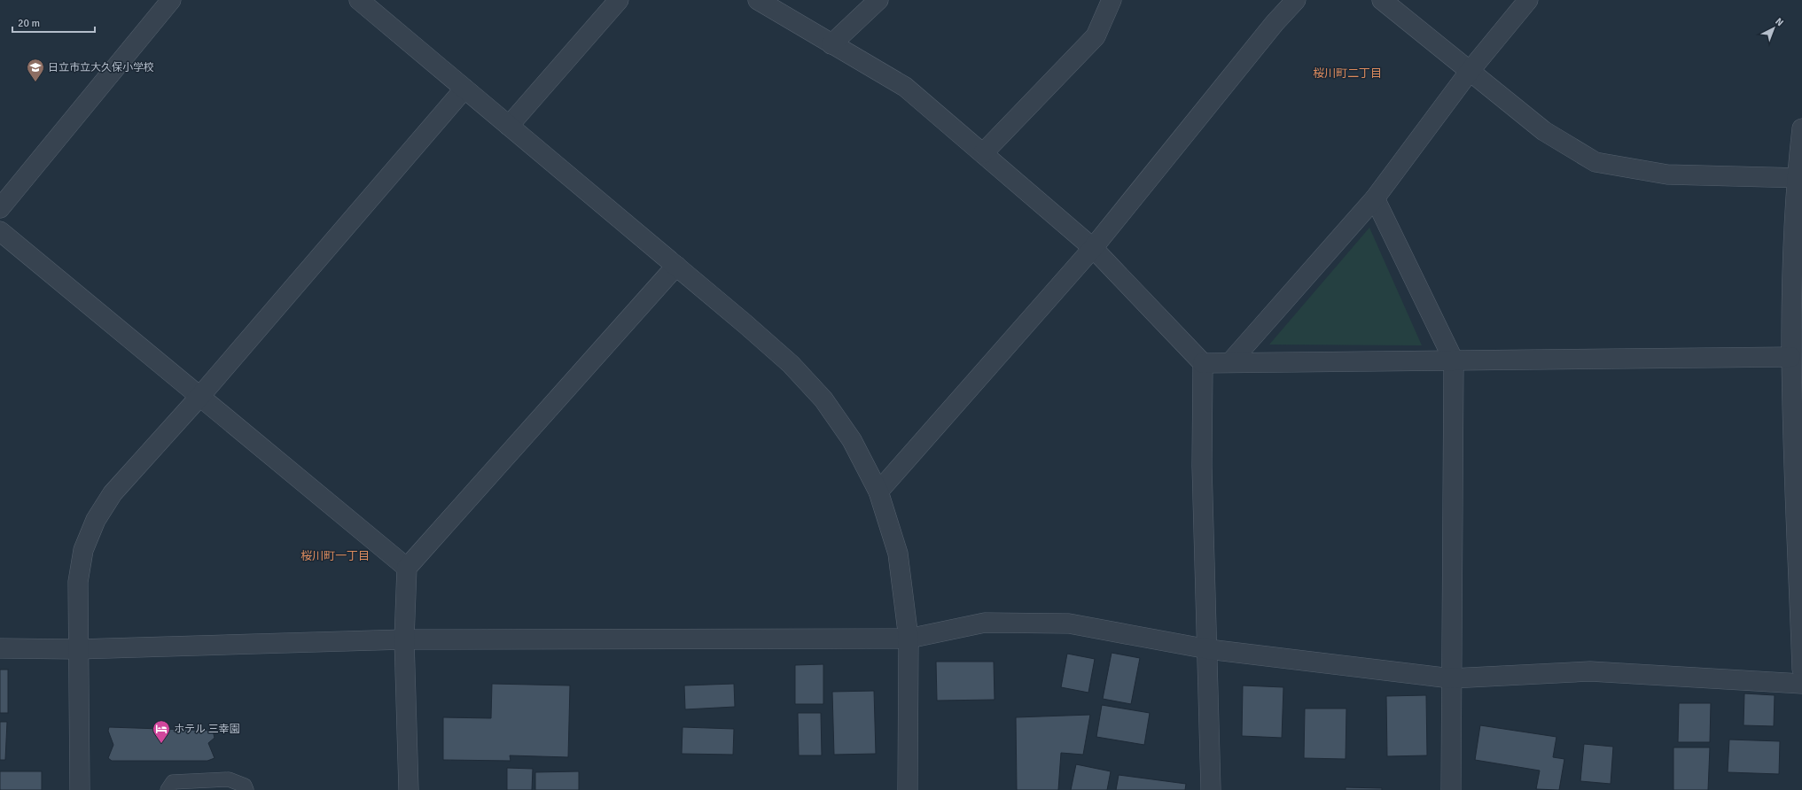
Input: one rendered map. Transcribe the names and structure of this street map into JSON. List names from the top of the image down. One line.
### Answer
{"districts":["桜川町二丁目","桜川町一丁目"],"places":{"school or university":["日立市立大久保小学校"],"hotel":["ホテル 三幸園"]},"scale_bar":"20 m","north":"top right"}
